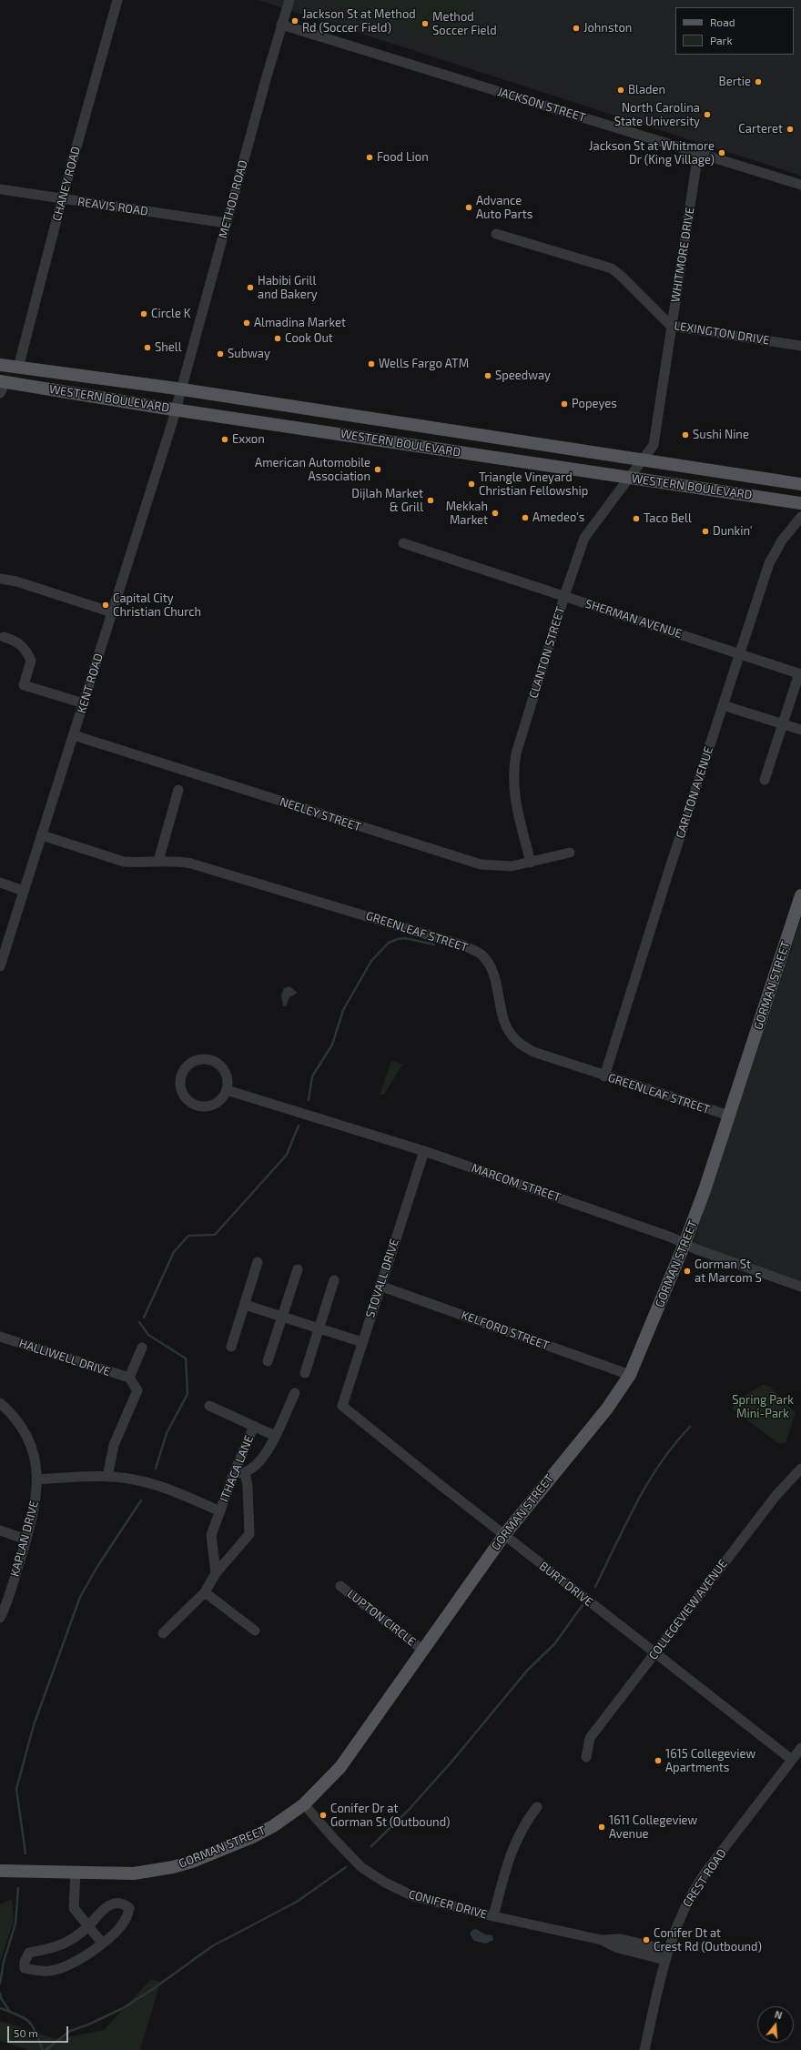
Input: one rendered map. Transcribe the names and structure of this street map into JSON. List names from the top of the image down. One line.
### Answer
{"streets":{"main road":["WESTERN BOULEVARD","GORMAN STREET"],"street":["JACKSON STREET","CHANEY ROAD","METHOD ROAD","REAVIS ROAD","WHITMORE DRIVE","LEXINGTON DRIVE","SHERMAN AVENUE","CLANTON STREET","KENT ROAD","CARLTON AVENUE","NEELEY STREET","GREENLEAF STREET","MARCOM STREET","STOVALL DRIVE","KELFORD STREET","HALLIWELL DRIVE","ITHACA LANE","KAPLAN DRIVE","BURT DRIVE","COLLEGEVIEW AVENUE","LUPTON CIRCLE","CREST ROAD","CONIFER DRIVE"]},"crossings":[["JACKSON STREET","METHOD ROAD"],["JACKSON STREET","WHITMORE DRIVE"],["CHANEY ROAD","REAVIS ROAD"],["CHANEY ROAD","WESTERN BOULEVARD"],["METHOD ROAD","REAVIS ROAD"],["METHOD ROAD","WESTERN BOULEVARD"],["METHOD ROAD","KENT ROAD"],["WHITMORE DRIVE","LEXINGTON DRIVE"],["WHITMORE DRIVE","WESTERN BOULEVARD"],["WHITMORE DRIVE","CLANTON STREET"],["WESTERN BOULEVARD","CLANTON STREET"],["WESTERN BOULEVARD","KENT ROAD"],["SHERMAN AVENUE","CLANTON STREET"],["SHERMAN AVENUE","CARLTON AVENUE"],["CLANTON STREET","NEELEY STREET"],["KENT ROAD","NEELEY STREET"],["KENT ROAD","GREENLEAF STREET"],["CARLTON AVENUE","GREENLEAF STREET"],["GREENLEAF STREET","GORMAN STREET"],["GORMAN STREET","MARCOM STREET"],["GORMAN STREET","KELFORD STREET"],["GORMAN STREET","BURT DRIVE"],["GORMAN STREET","LUPTON CIRCLE"],["GORMAN STREET","CONIFER DRIVE"],["MARCOM STREET","STOVALL DRIVE"],["STOVALL DRIVE","KELFORD STREET"],["STOVALL DRIVE","BURT DRIVE"],["BURT DRIVE","COLLEGEVIEW AVENUE"],["BURT DRIVE","CREST ROAD"],["CREST ROAD","CONIFER DRIVE"]],"parks":["Spring Park Mini-Park"],"places":["Jackson St at Method Rd (Soccer Field)","Method Soccer Field","Johnston","Bertie","Bladen","North Carolina State University","Carteret","Jackson St at Whitmore Dr (King Village)","Food Lion","Advance Auto Parts","Habibi Grill and Bakery","Circle K","Almadina Market","Cook Out","Shell","Subway","Wells Fargo ATM","Speedway","Popeyes","Sushi Nine","Exxon","American Automobile Association","Triangle Vineyard Christian Fellowship","Dijlah Market & Grill","Mekkah Market","Amedeo's","Taco Bell","Dunkin'","Capital City Christian Church","Gorman St at Marcom S","1615 Collegeview Apartments","Conifer Dr at Gorman St (Outbound)","1611 Collegeview Avenue","Conifer Dt at Crest Rd (Outbound)"],"legend":["Road","Park"],"scale_bar":"50 m","north":"top"}
